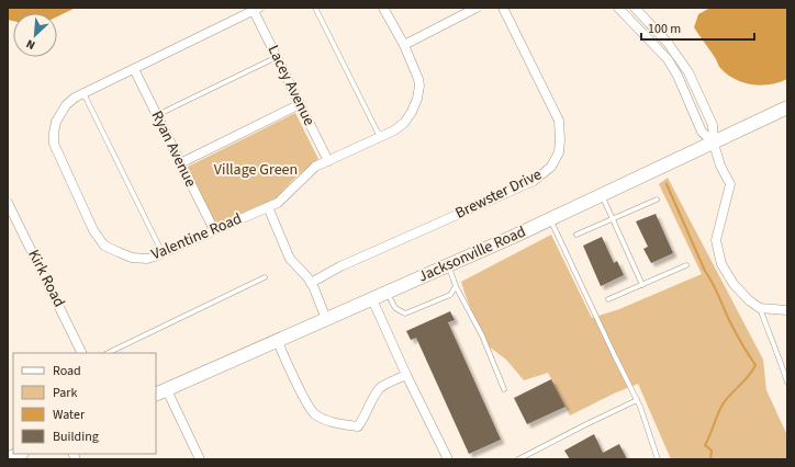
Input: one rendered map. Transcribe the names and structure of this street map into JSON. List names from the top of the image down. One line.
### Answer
{"streets":{"main road":["Jacksonville Road"],"street":["Lacey Avenue","Ryan Avenue","Brewster Drive","Valentine Road","Kirk Road"]},"crossings":[["Lacey Avenue","Valentine Road"],["Ryan Avenue","Valentine Road"]],"parks":["Village Green"],"legend":["Road","Park","Water","Building"],"scale_bar":"100 m","north":"bottom left"}
